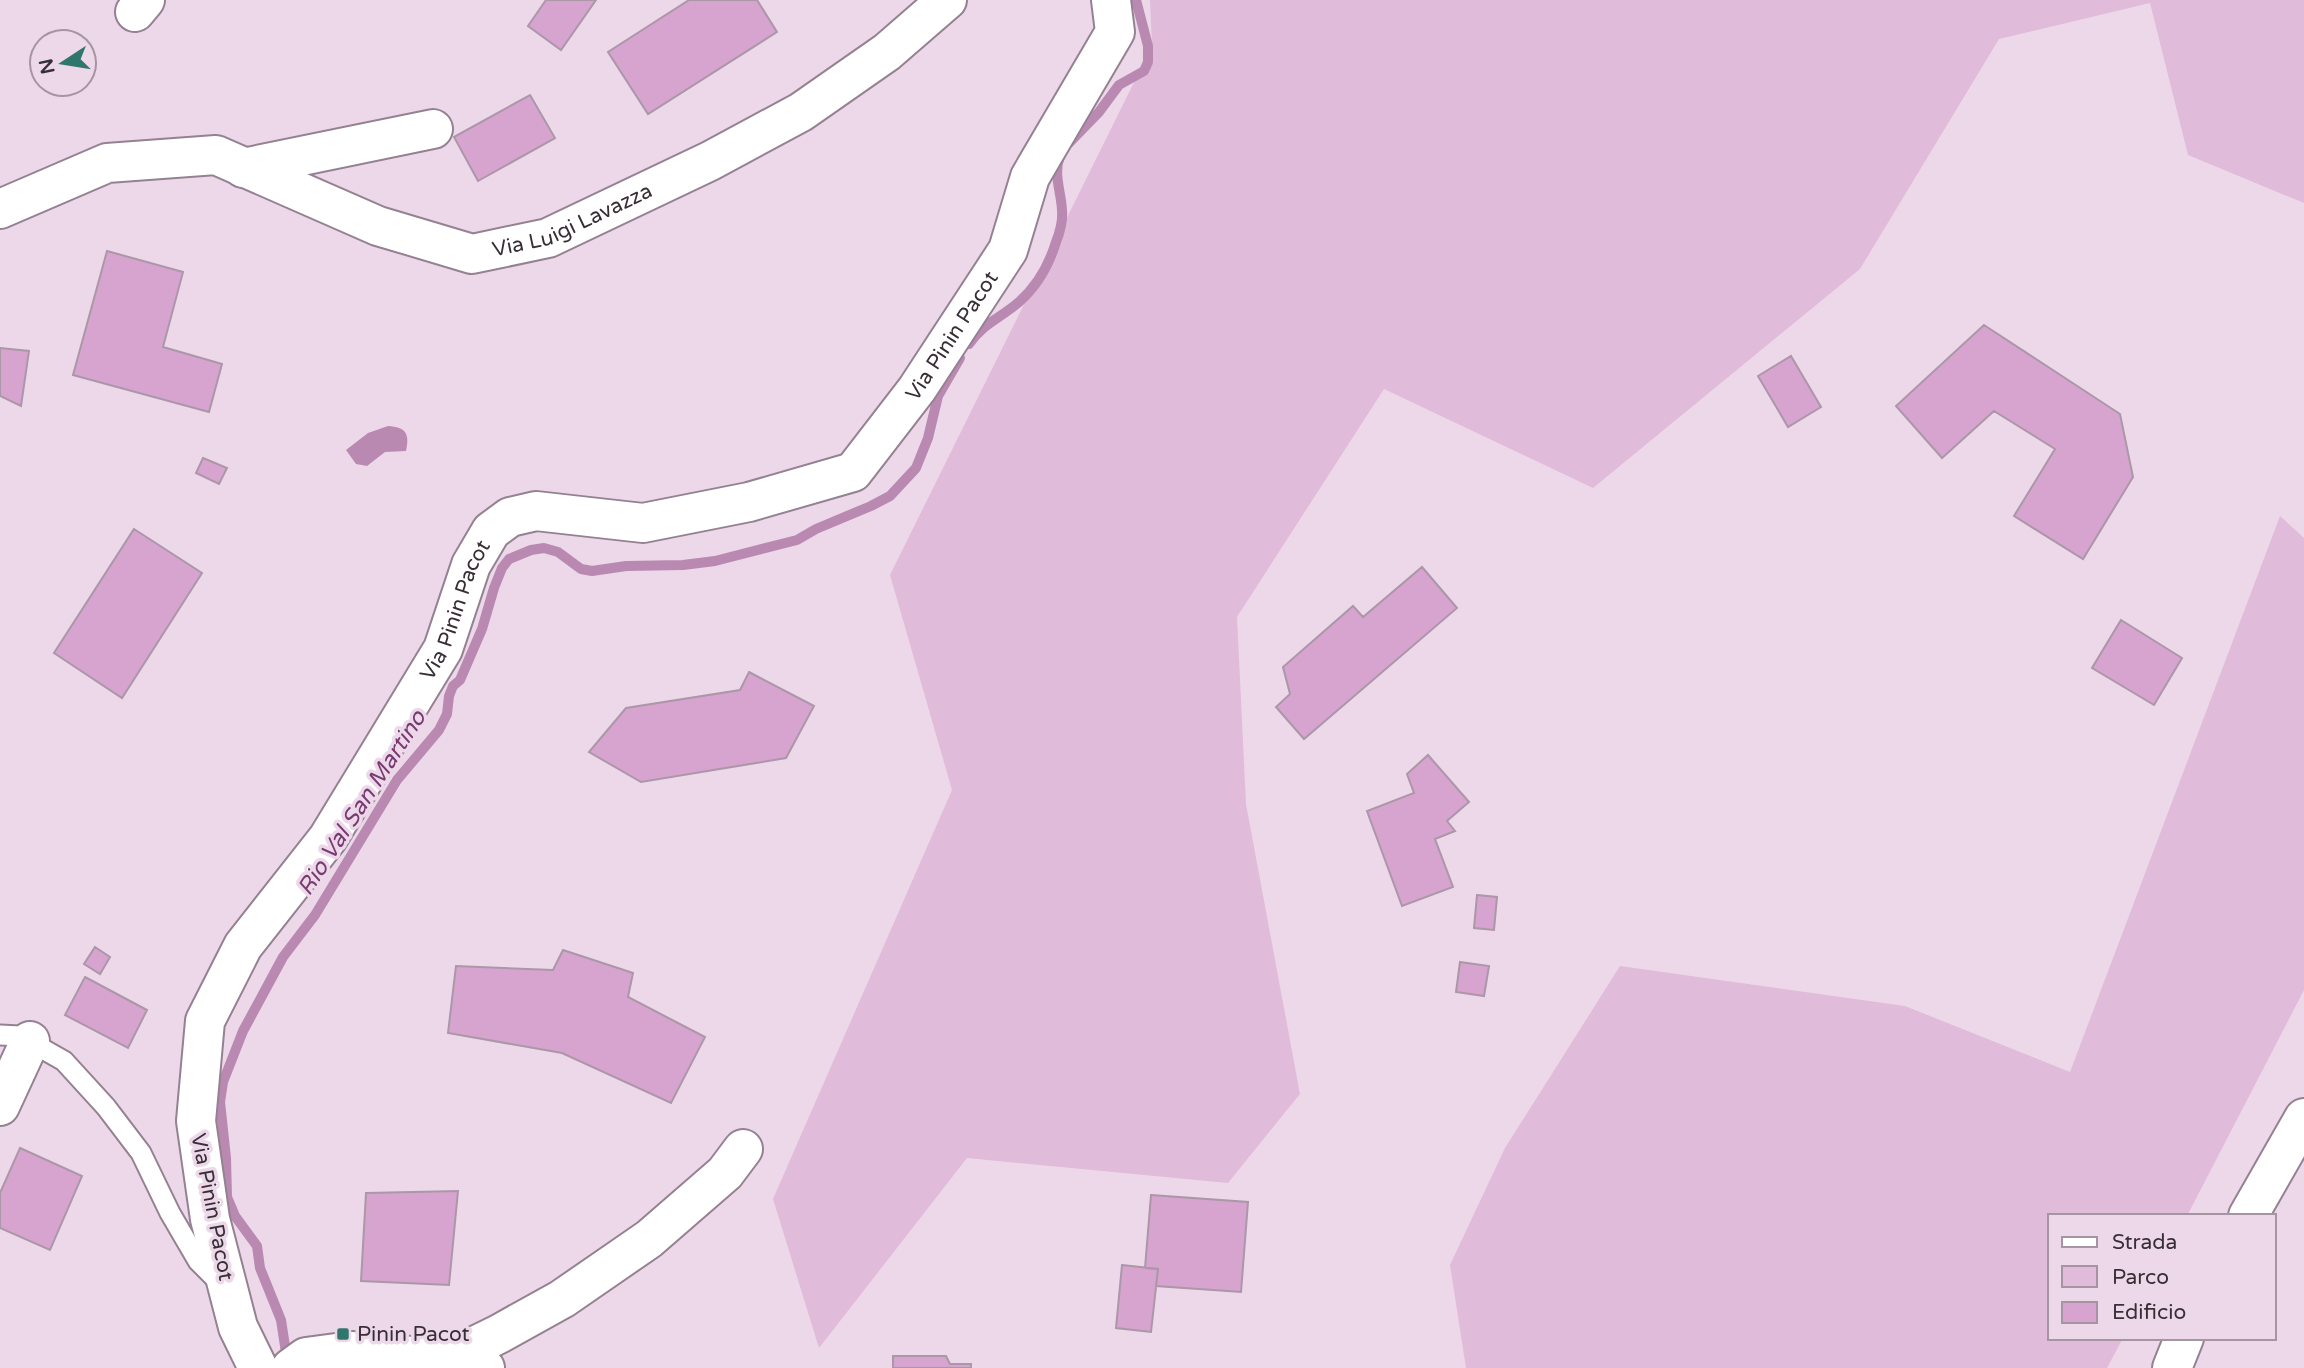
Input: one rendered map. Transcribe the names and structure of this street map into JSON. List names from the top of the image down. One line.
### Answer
{"streets":{"street":["Via Luigi Lavazza","Via Pinin Pacot"]},"water":["Rio Val San Martino"],"places":{"transit":["Pinin Pacot"]},"legend":["Strada","Parco","Edificio"],"north":"left"}
